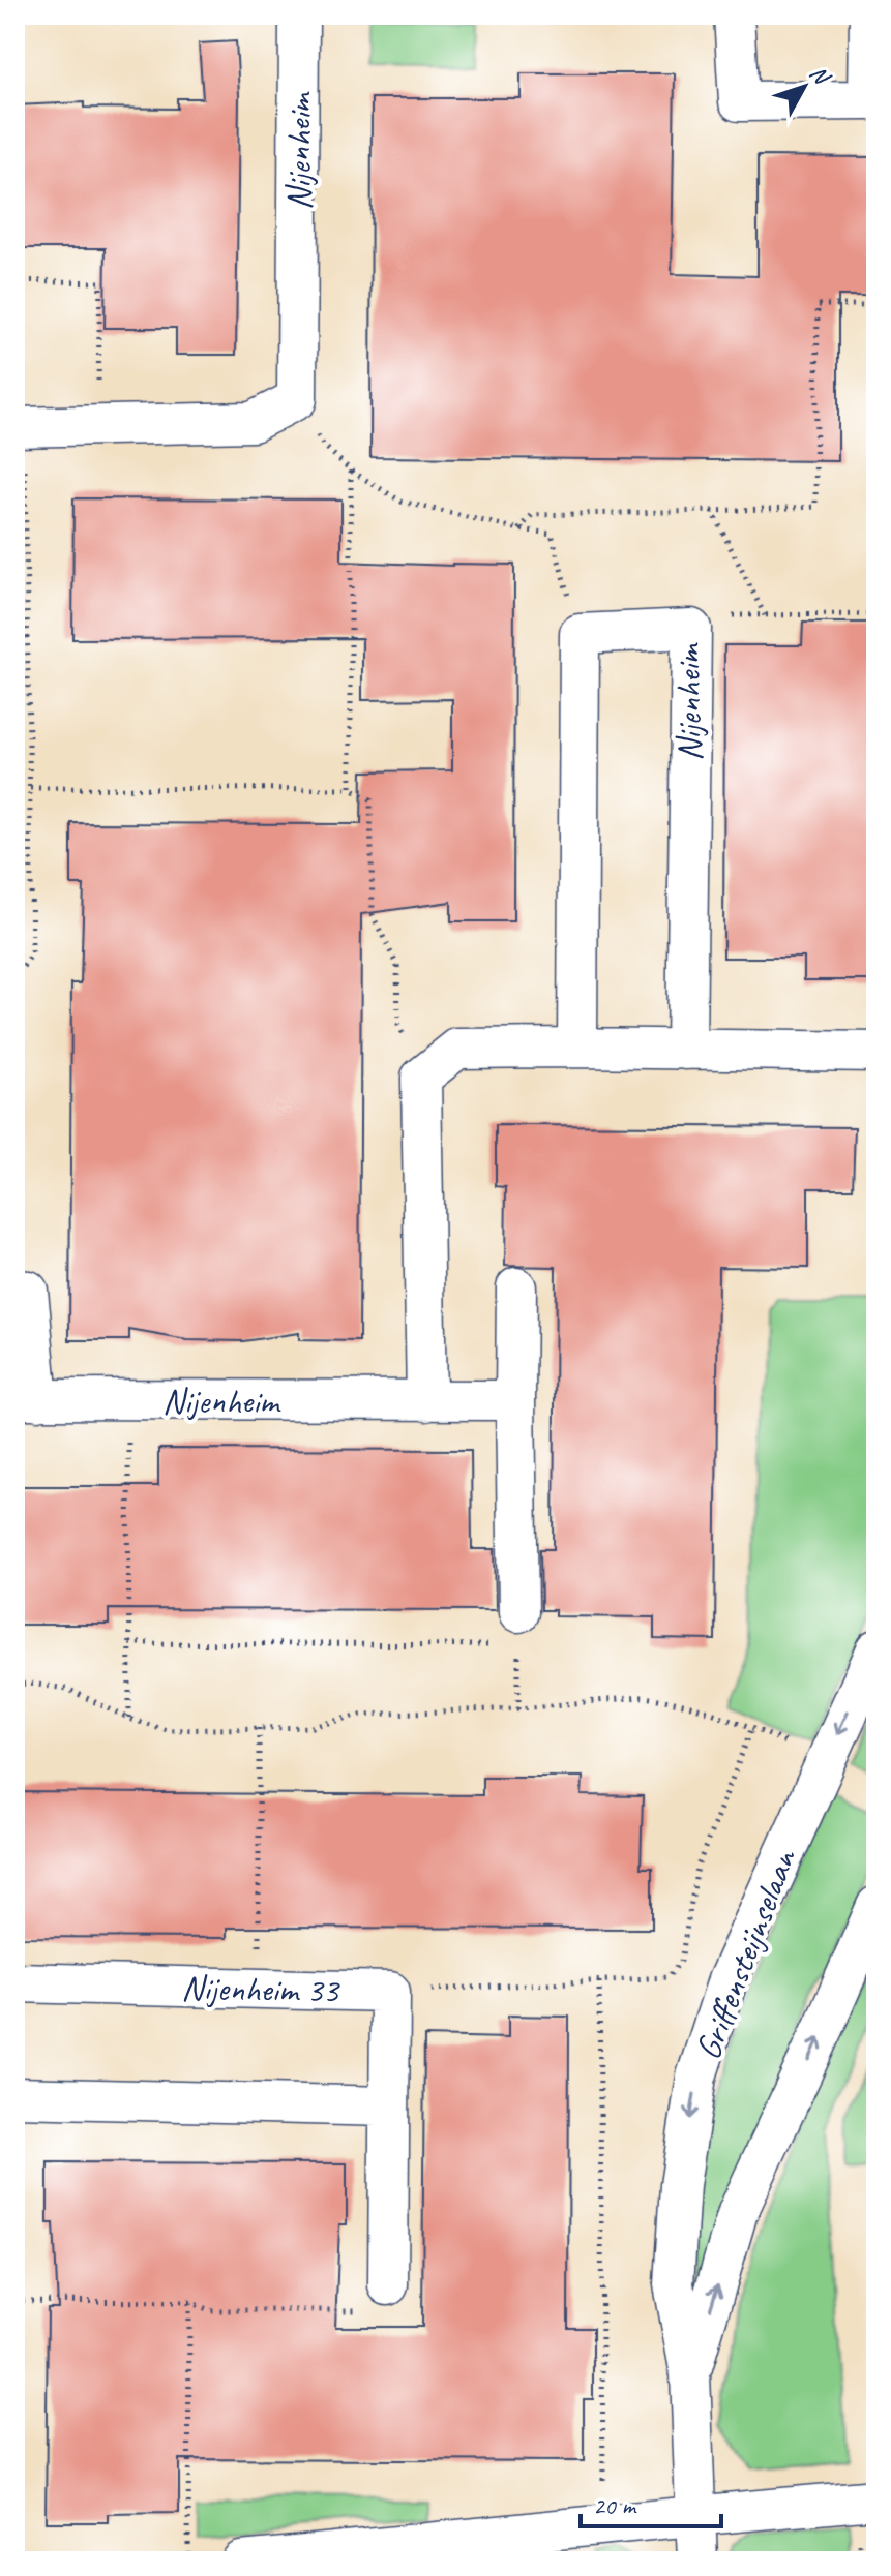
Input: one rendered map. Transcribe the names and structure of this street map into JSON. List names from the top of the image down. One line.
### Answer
{"streets":{"street":["Nijenheim","Griffensteijnselaan","Nijenheim 33"]},"scale_bar":"20 m","north":"top right"}
